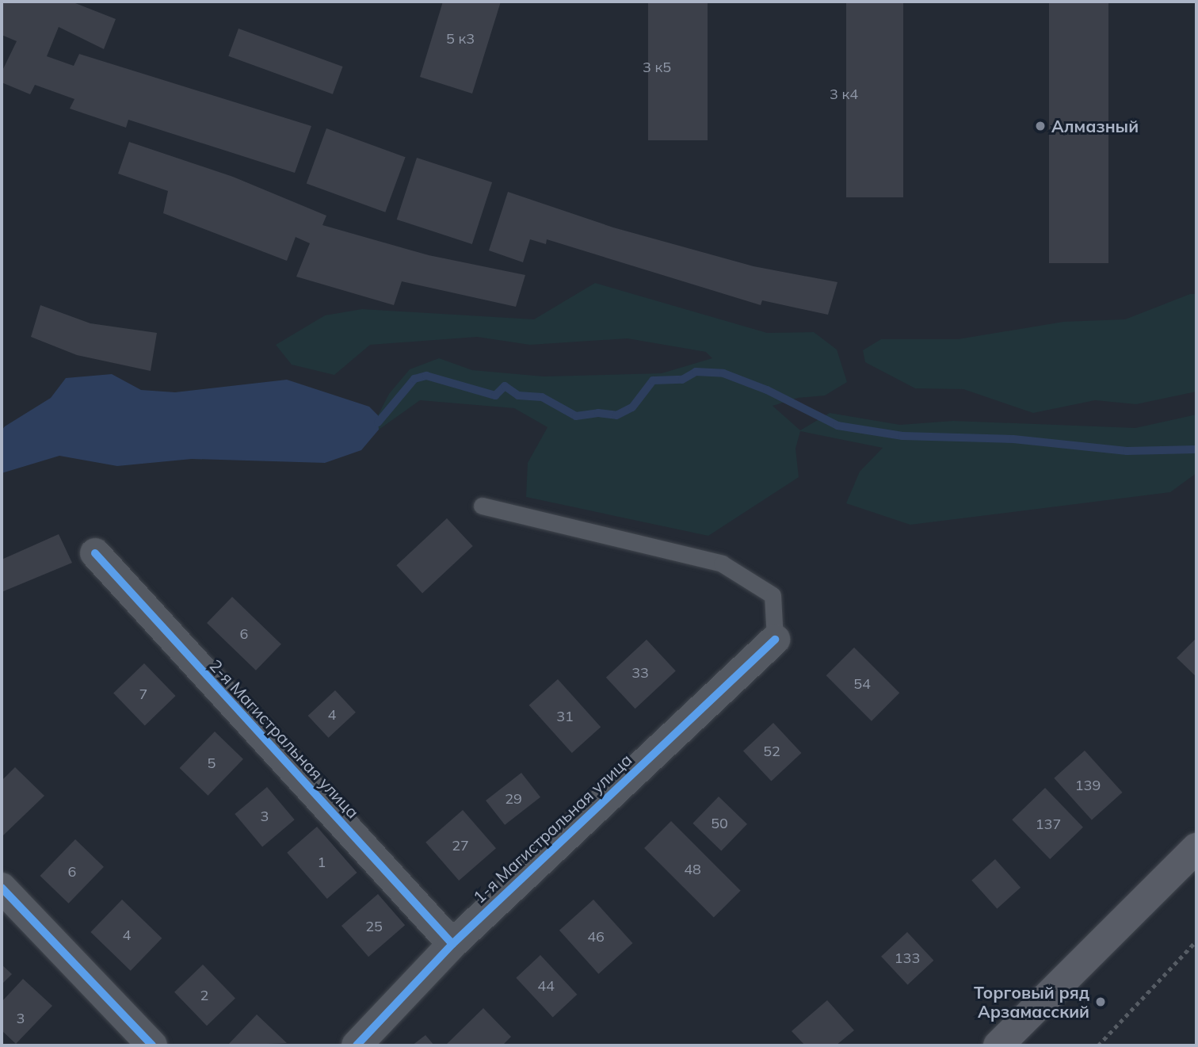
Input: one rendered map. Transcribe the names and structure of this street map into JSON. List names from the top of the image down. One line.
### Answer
{"streets":{"street":["2-я Магистральная улица","1-я Магистральная улица"]},"crossings":[["2-я Магистральная улица","1-я Магистральная улица"]],"places":["Алмазный","Торговый ряд Арзамасский"],"house_numbers":["5 к3","3 к5","3 к4","6","33","54","7","4","31","52","5","139","29","3","50","137","27","1","48","6","25","4","46","133","44","2","3"]}
